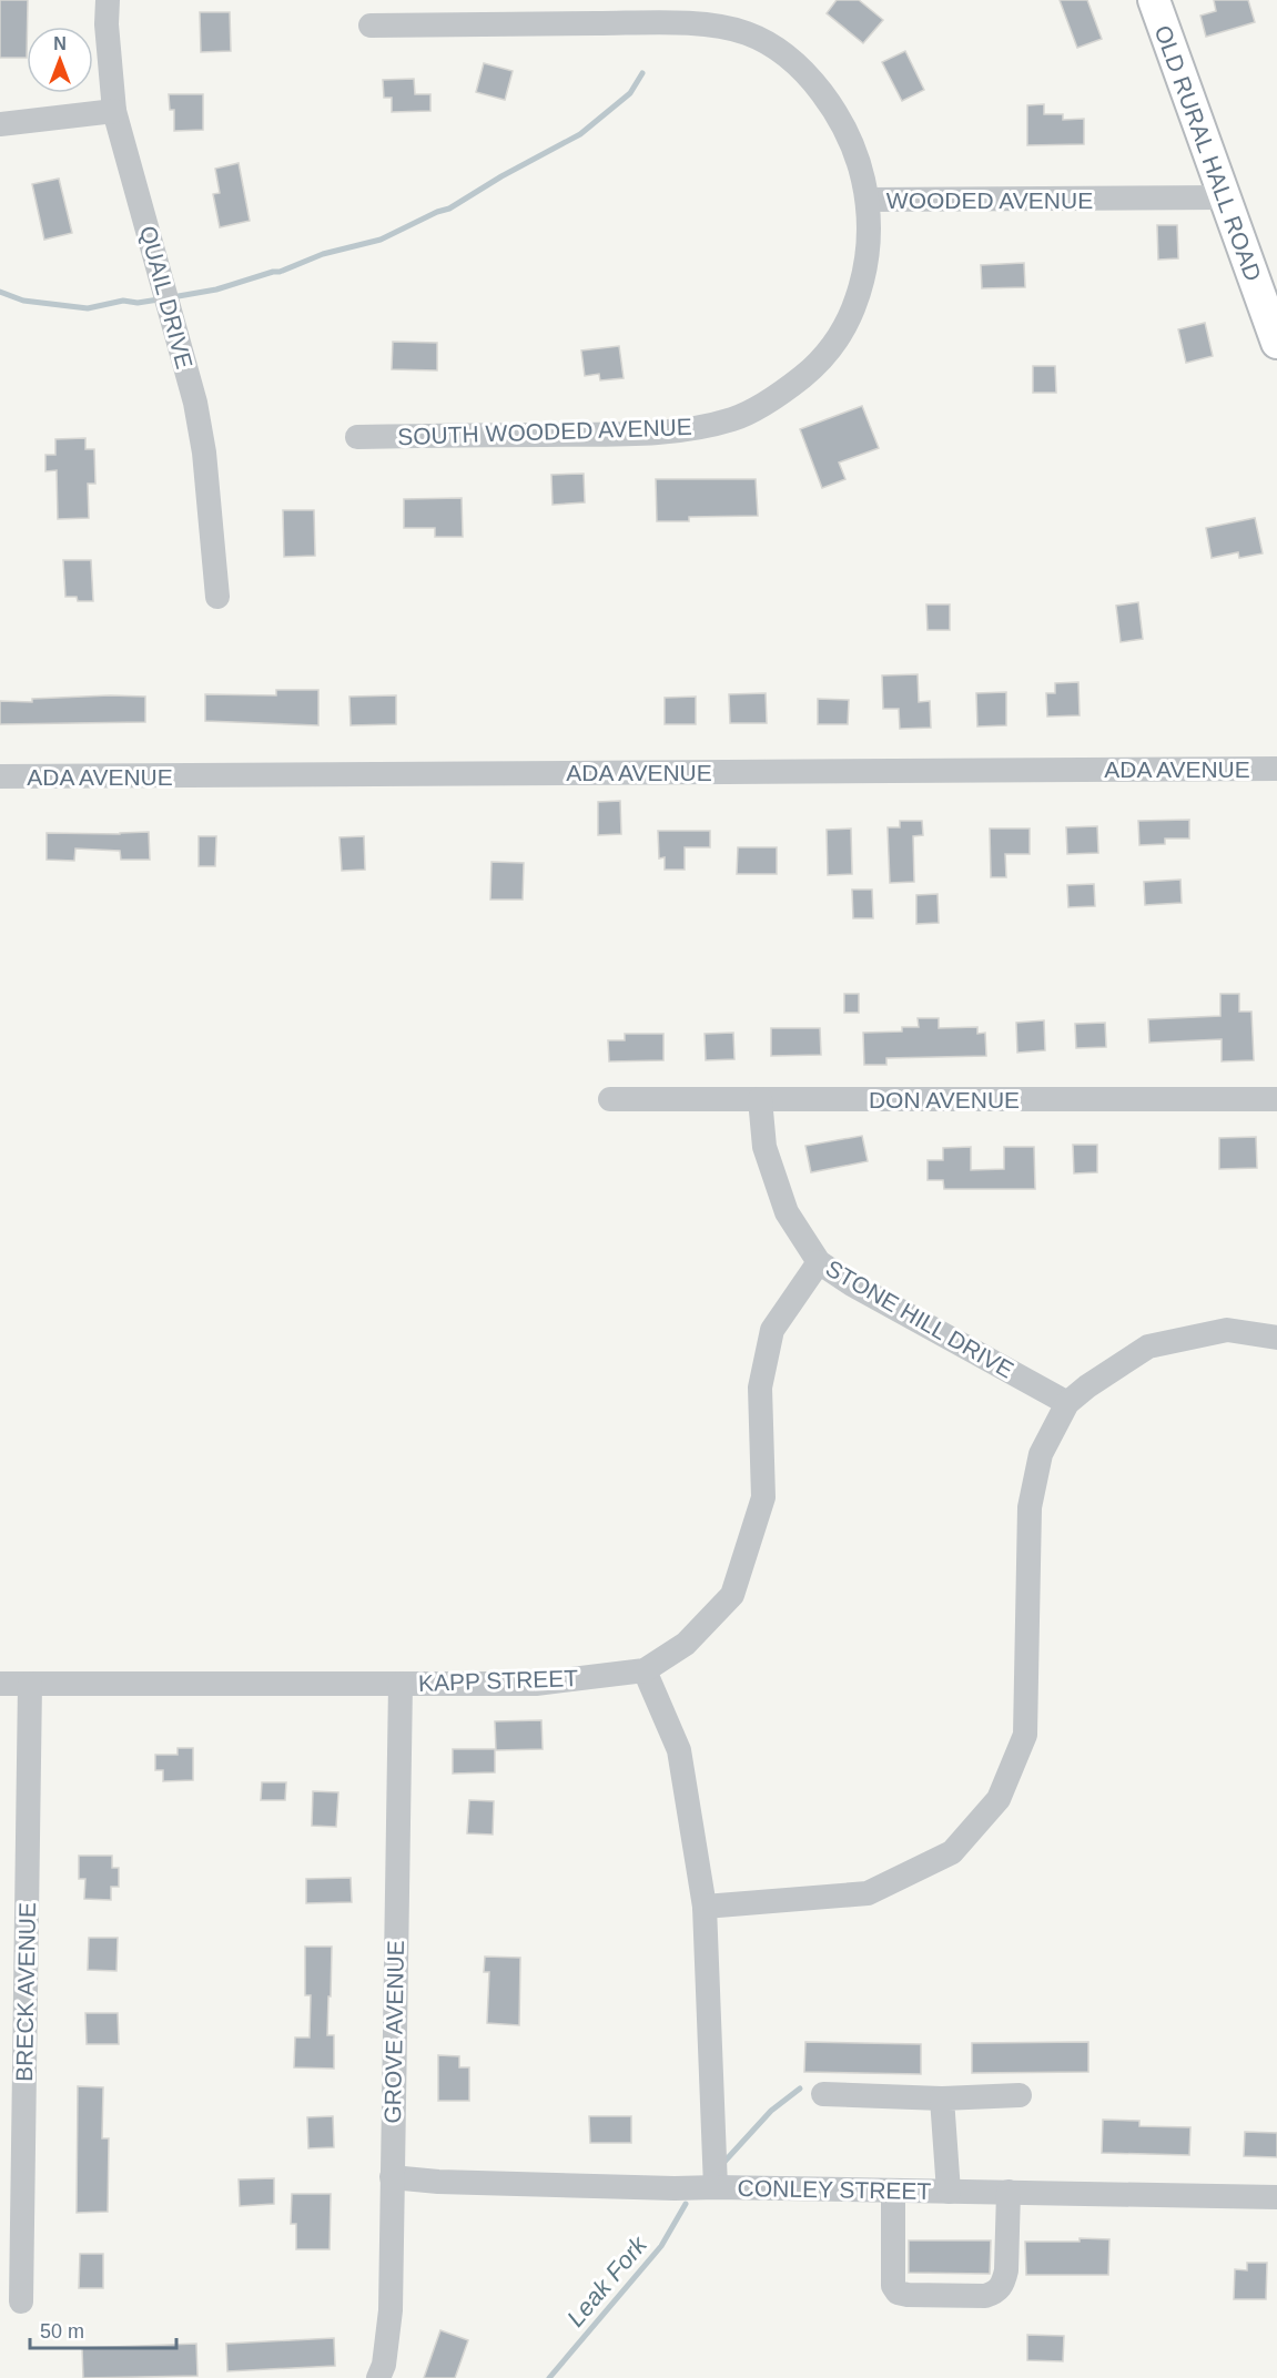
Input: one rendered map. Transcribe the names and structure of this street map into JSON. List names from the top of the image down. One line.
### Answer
{"streets":{"main road":["OLD RURAL HALL ROAD"],"street":["WOODED AVENUE","QUAIL DRIVE","SOUTH WOODED AVENUE","ADA AVENUE","DON AVENUE","STONE HILL DRIVE","KAPP STREET","BRECK AVENUE","GROVE AVENUE","CONLEY STREET"]},"crossings":[["OLD RURAL HALL ROAD","WOODED AVENUE"],["WOODED AVENUE","SOUTH WOODED AVENUE"],["DON AVENUE","STONE HILL DRIVE"],["STONE HILL DRIVE","KAPP STREET"],["KAPP STREET","BRECK AVENUE"],["KAPP STREET","GROVE AVENUE"],["GROVE AVENUE","CONLEY STREET"]],"water":["Leak Fork"],"scale_bar":"50 m","north":"top"}
